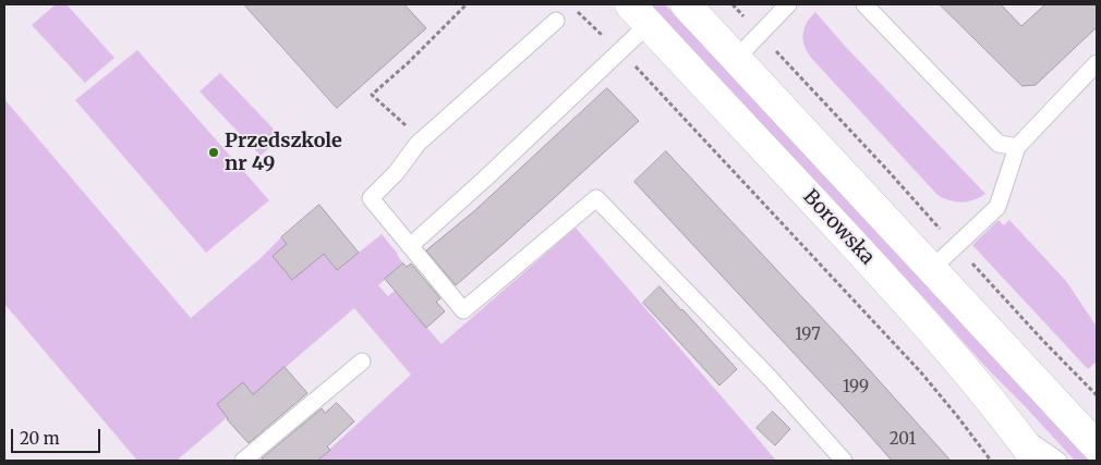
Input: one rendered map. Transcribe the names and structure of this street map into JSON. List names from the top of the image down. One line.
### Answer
{"streets":{"street":["Borowska"]},"places":["Przedszkole nr 49"],"house_numbers":["197","199","201"],"scale_bar":"20 m"}
